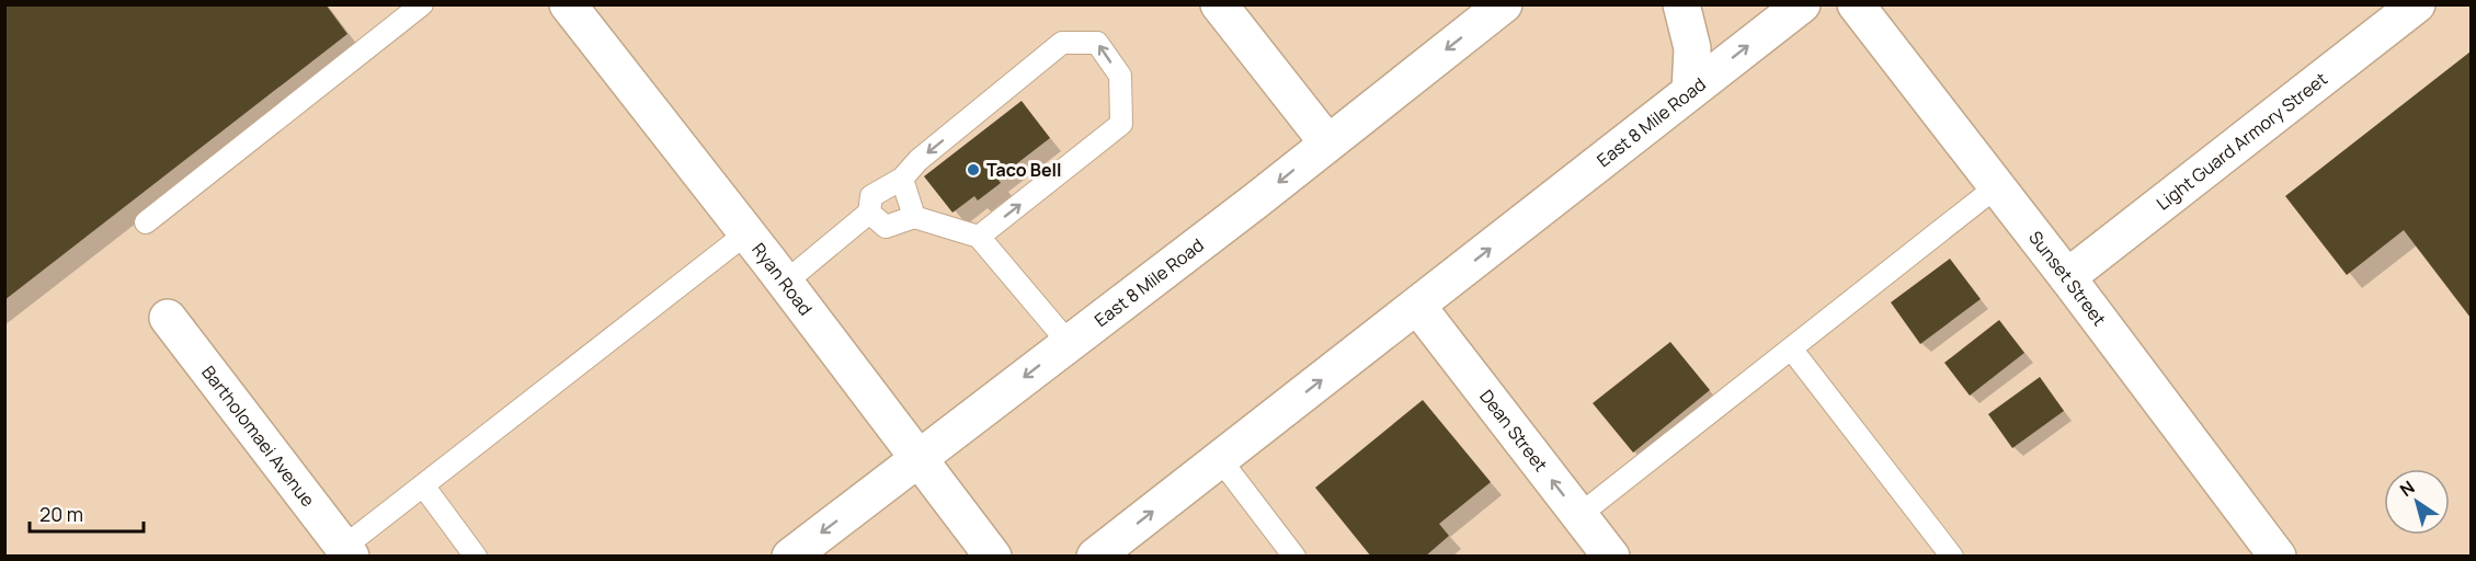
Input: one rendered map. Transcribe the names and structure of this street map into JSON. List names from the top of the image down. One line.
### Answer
{"streets":{"main road":["East 8 Mile Road","Light Guard Armory Street","Ryan Road","Sunset Street","Dean Street","Bartholomaei Avenue"]},"crossings":[["East 8 Mile Road","Ryan Road"],["East 8 Mile Road","Dean Street"],["Light Guard Armory Street","Sunset Street"]],"one_way":["Dean Street"],"places":["Taco Bell"],"scale_bar":"20 m","north":"top left"}
